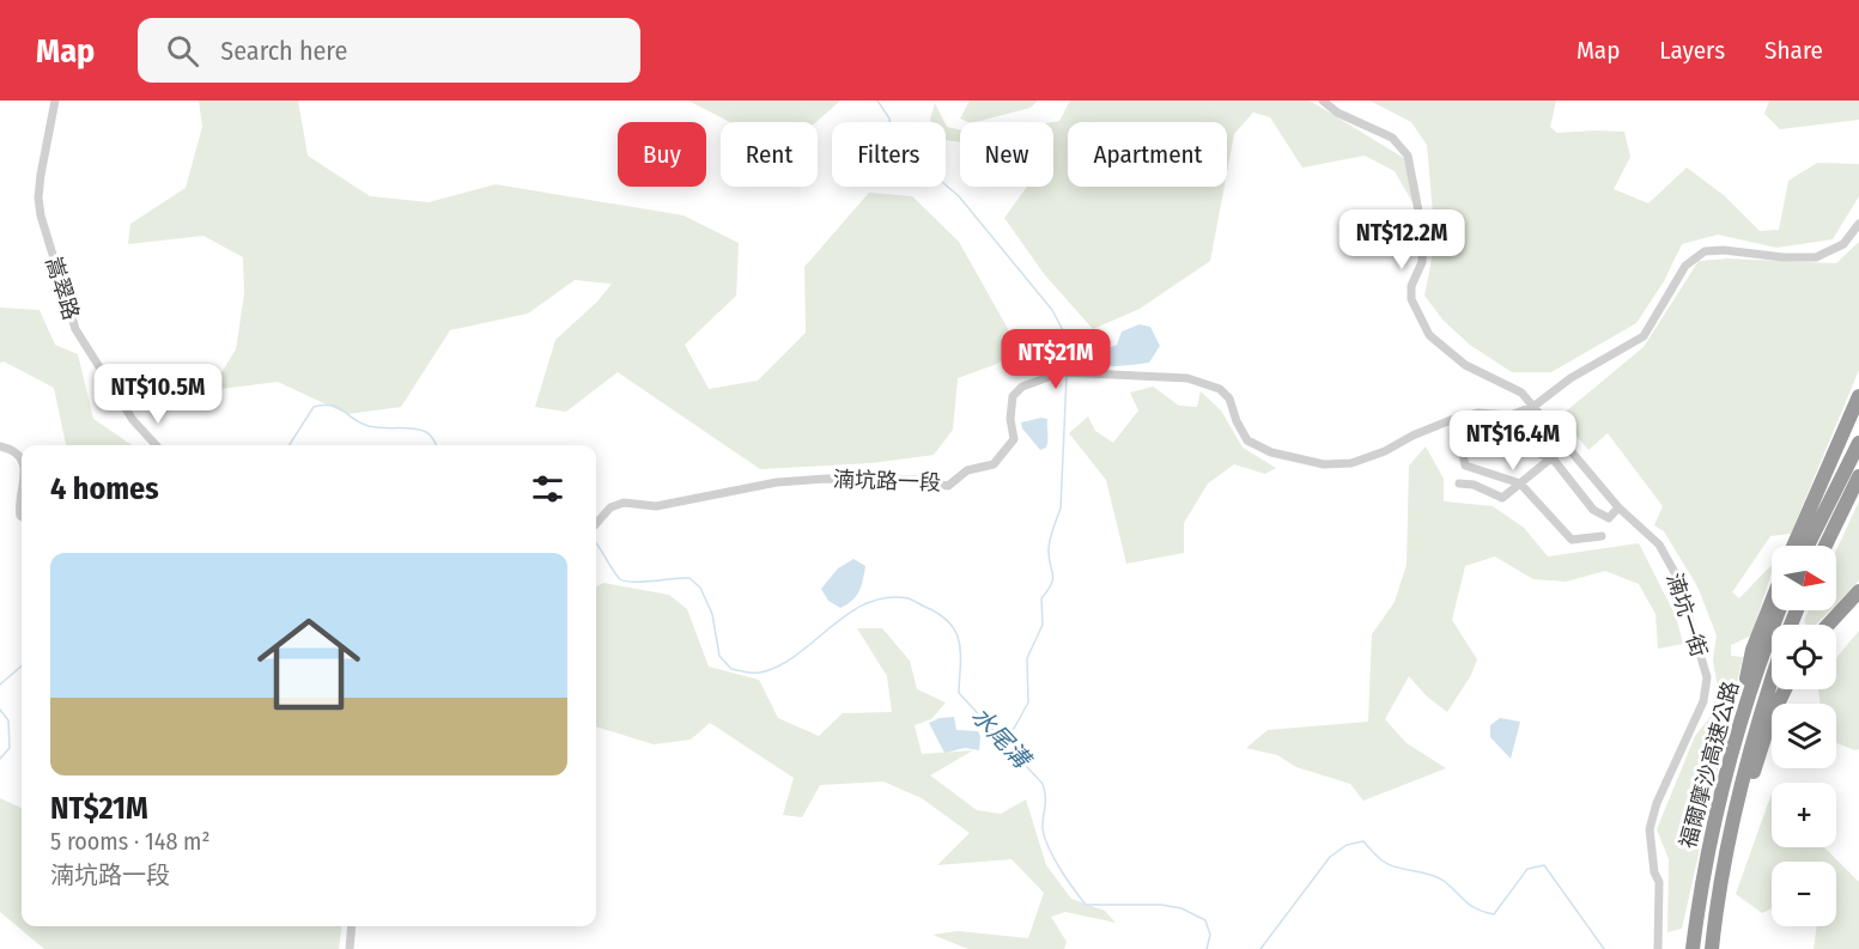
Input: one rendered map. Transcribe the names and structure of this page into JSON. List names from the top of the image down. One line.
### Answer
{"streets":{"highway":["福爾摩沙高速公路"],"street":["嵩翠路","湳坑路一段","湳坑一街"]},"crossings":[["湳坑路一段","湳坑一街"]],"water":["水尾溝"],"north":"right","page":{"header":"Map","search":"Search here","nav":["Map","Layers","Share"],"chip":["Buy","Rent","Filters","New","Apartment"],"price":["NT$12.2M","NT$21M","NT$10.5M","NT$16.4M"],"heading":"4 homes","list":[{"name":"NT$21M","note":"5 rooms · 148 m² · 湳坑路一段"}],"map_buttons":["+","−"]}}
